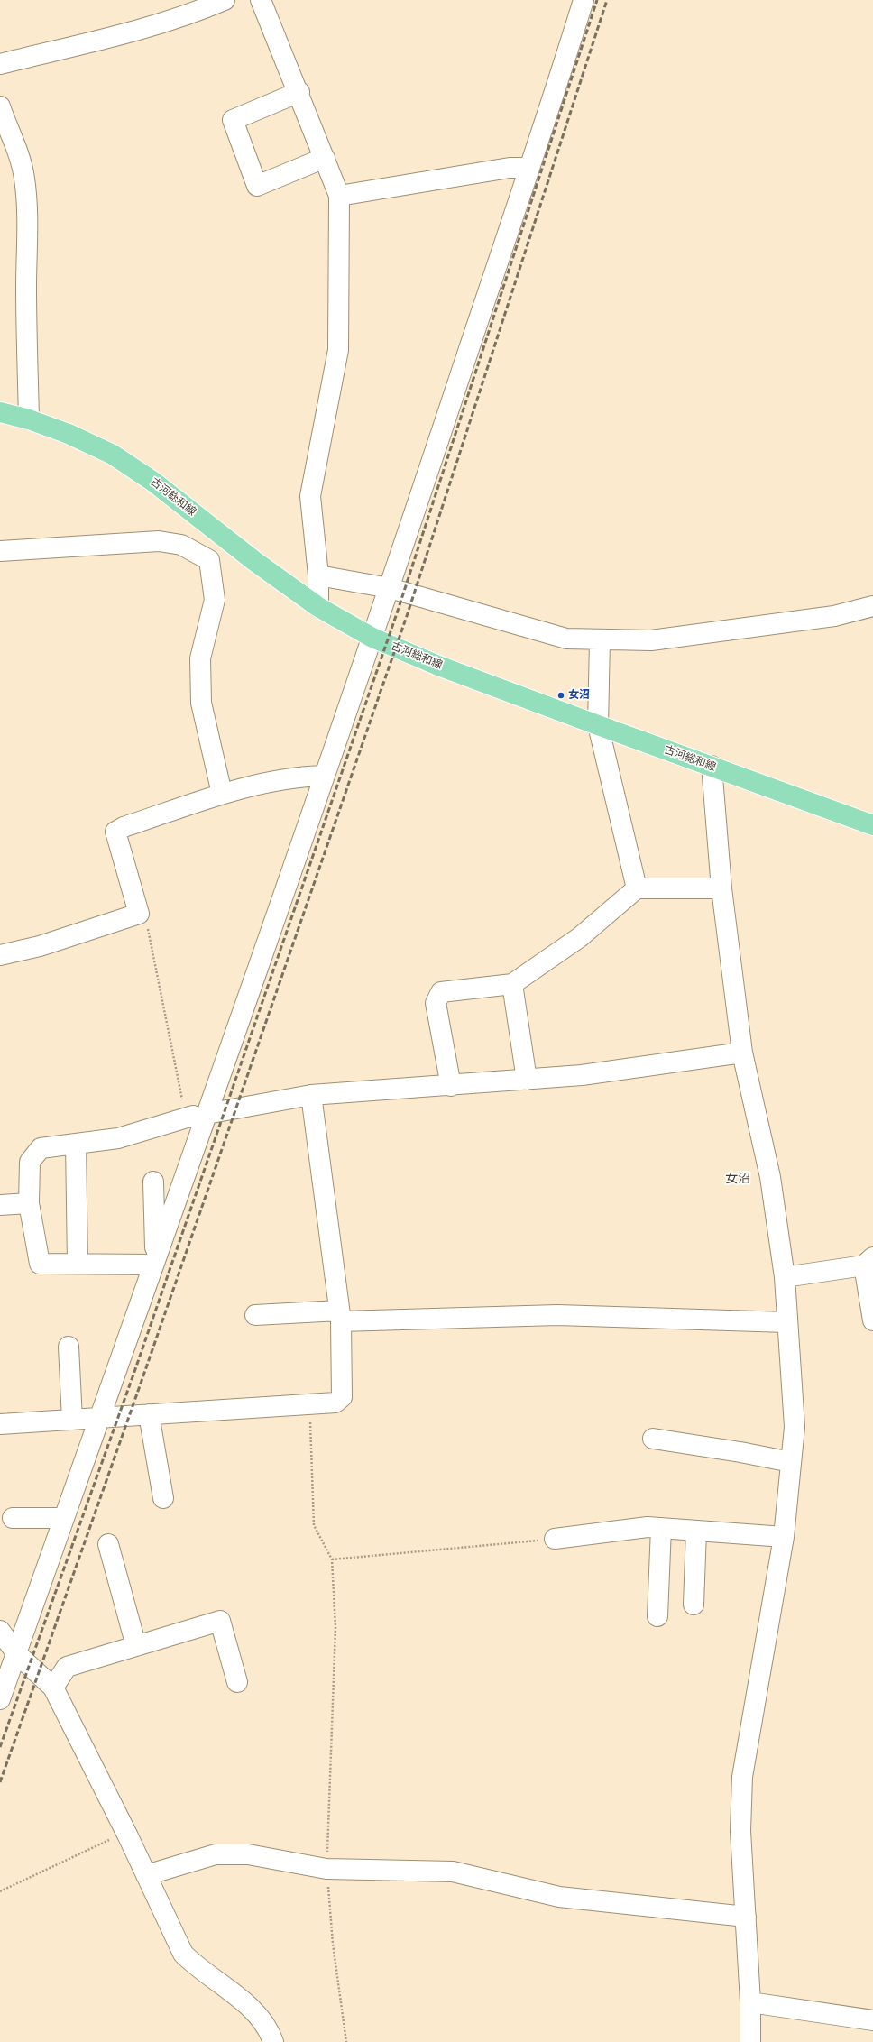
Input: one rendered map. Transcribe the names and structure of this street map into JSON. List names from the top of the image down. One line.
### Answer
{"streets":{"main road":["古河総和線"]},"districts":["女沼"],"places":["女沼"]}
